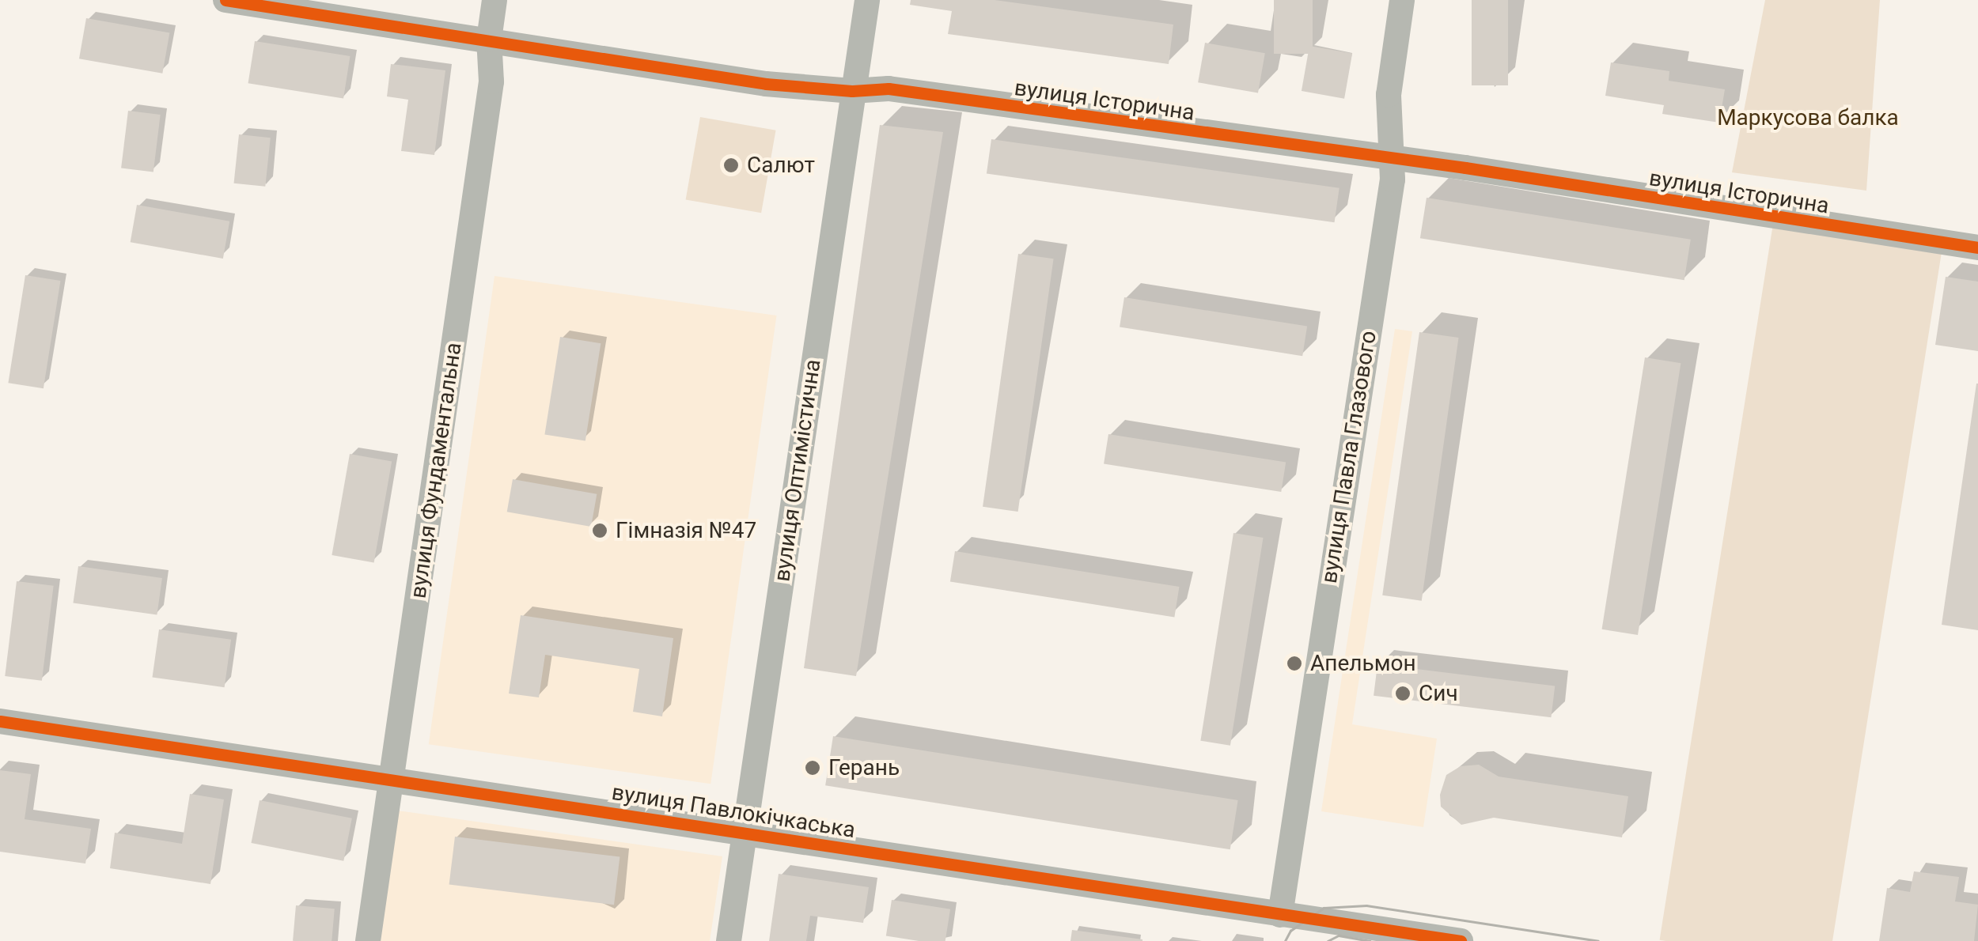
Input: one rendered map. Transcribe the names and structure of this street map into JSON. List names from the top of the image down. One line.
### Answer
{"streets":{"street":["вулиця Історична","вулиця Павла Глазового","вулиця Фундаментальна","вулиця Оптимістична","вулиця Павлокічкаська"]},"crossings":[["вулиця Історична","вулиця Павла Глазового"],["вулиця Історична","вулиця Фундаментальна"],["вулиця Історична","вулиця Оптимістична"],["вулиця Павла Глазового","вулиця Павлокічкаська"],["вулиця Фундаментальна","вулиця Павлокічкаська"],["вулиця Оптимістична","вулиця Павлокічкаська"]],"parks":["Маркусова балка"],"places":["Салют","Гімназія №47","Апельмон","Сич","Герань"]}
